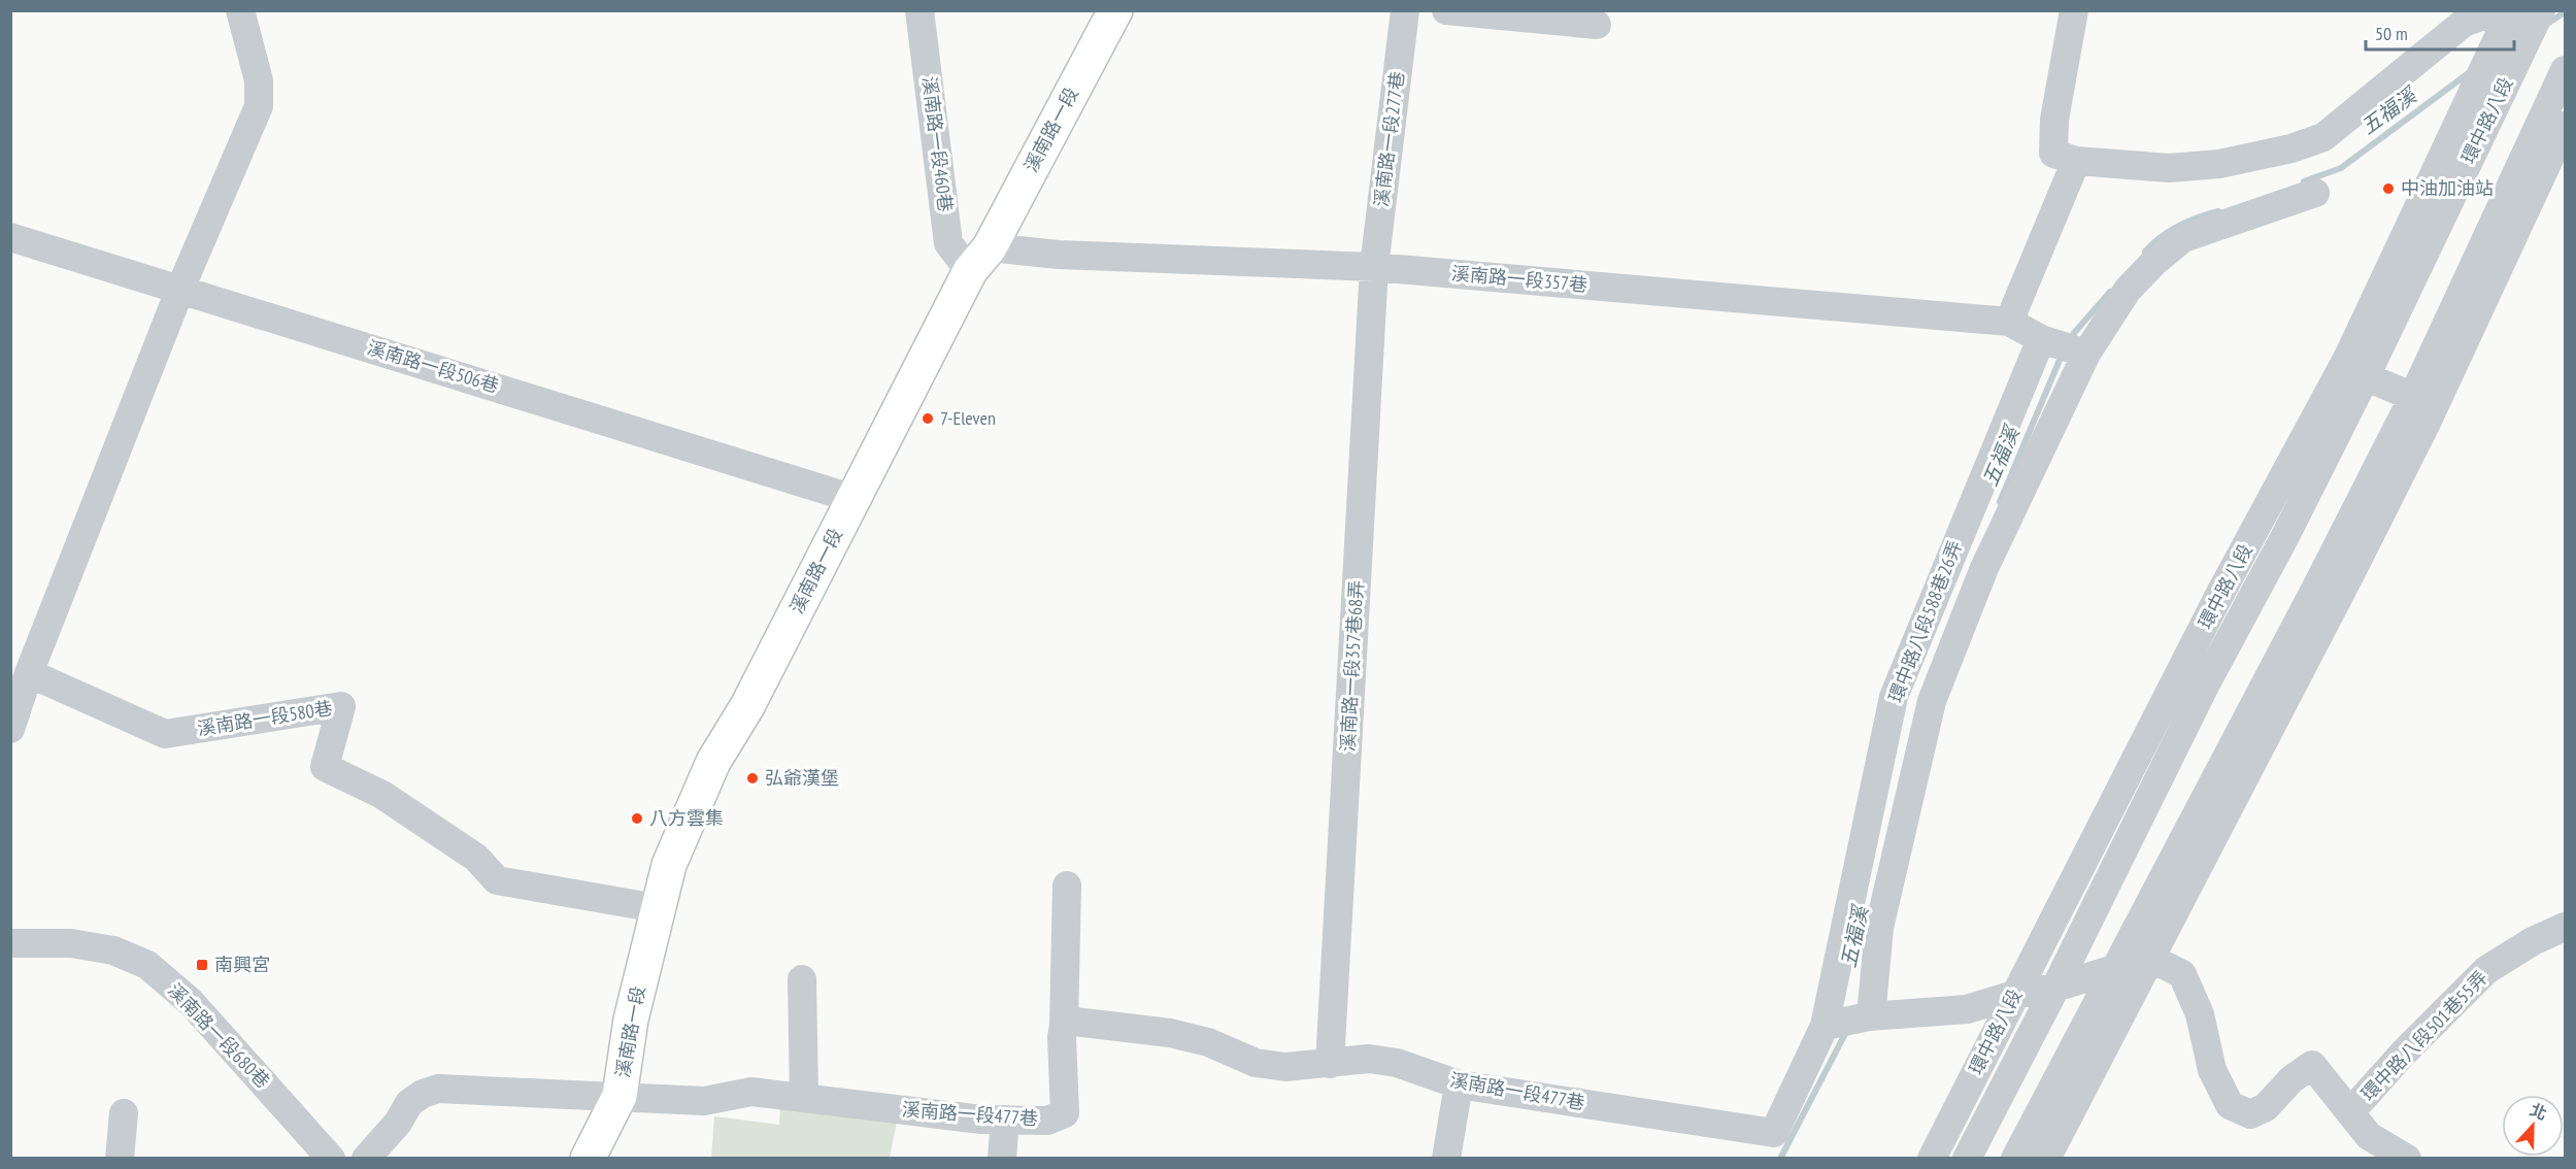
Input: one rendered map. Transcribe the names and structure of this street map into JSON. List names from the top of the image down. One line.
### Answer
{"streets":{"main road":["溪南路一段"],"street":["環中路八段","溪南路一段277巷","溪南路一段460巷","溪南路一段357巷","溪南路一段506巷","環中路八段588巷26弄","溪南路一段357巷68弄","溪南路一段580巷","溪南路一段680巷","環中路八段501巷55弄","溪南路一段477巷"]},"crossings":[["溪南路一段","溪南路一段460巷"],["溪南路一段","溪南路一段357巷"],["溪南路一段","溪南路一段506巷"],["溪南路一段","溪南路一段580巷"],["溪南路一段","溪南路一段477巷"],["溪南路一段277巷","溪南路一段357巷"],["溪南路一段277巷","溪南路一段357巷68弄"],["溪南路一段460巷","溪南路一段357巷"],["溪南路一段357巷","環中路八段588巷26弄"],["溪南路一段357巷","溪南路一段357巷68弄"],["環中路八段588巷26弄","溪南路一段477巷"],["溪南路一段357巷68弄","溪南路一段477巷"]],"water":["五福溪"],"places":{"other":["中油加油站","7-Eleven","弘爺漢堡","八方雲集"],"transit":["南興宮"]},"scale_bar":"50 m","north":"top"}
